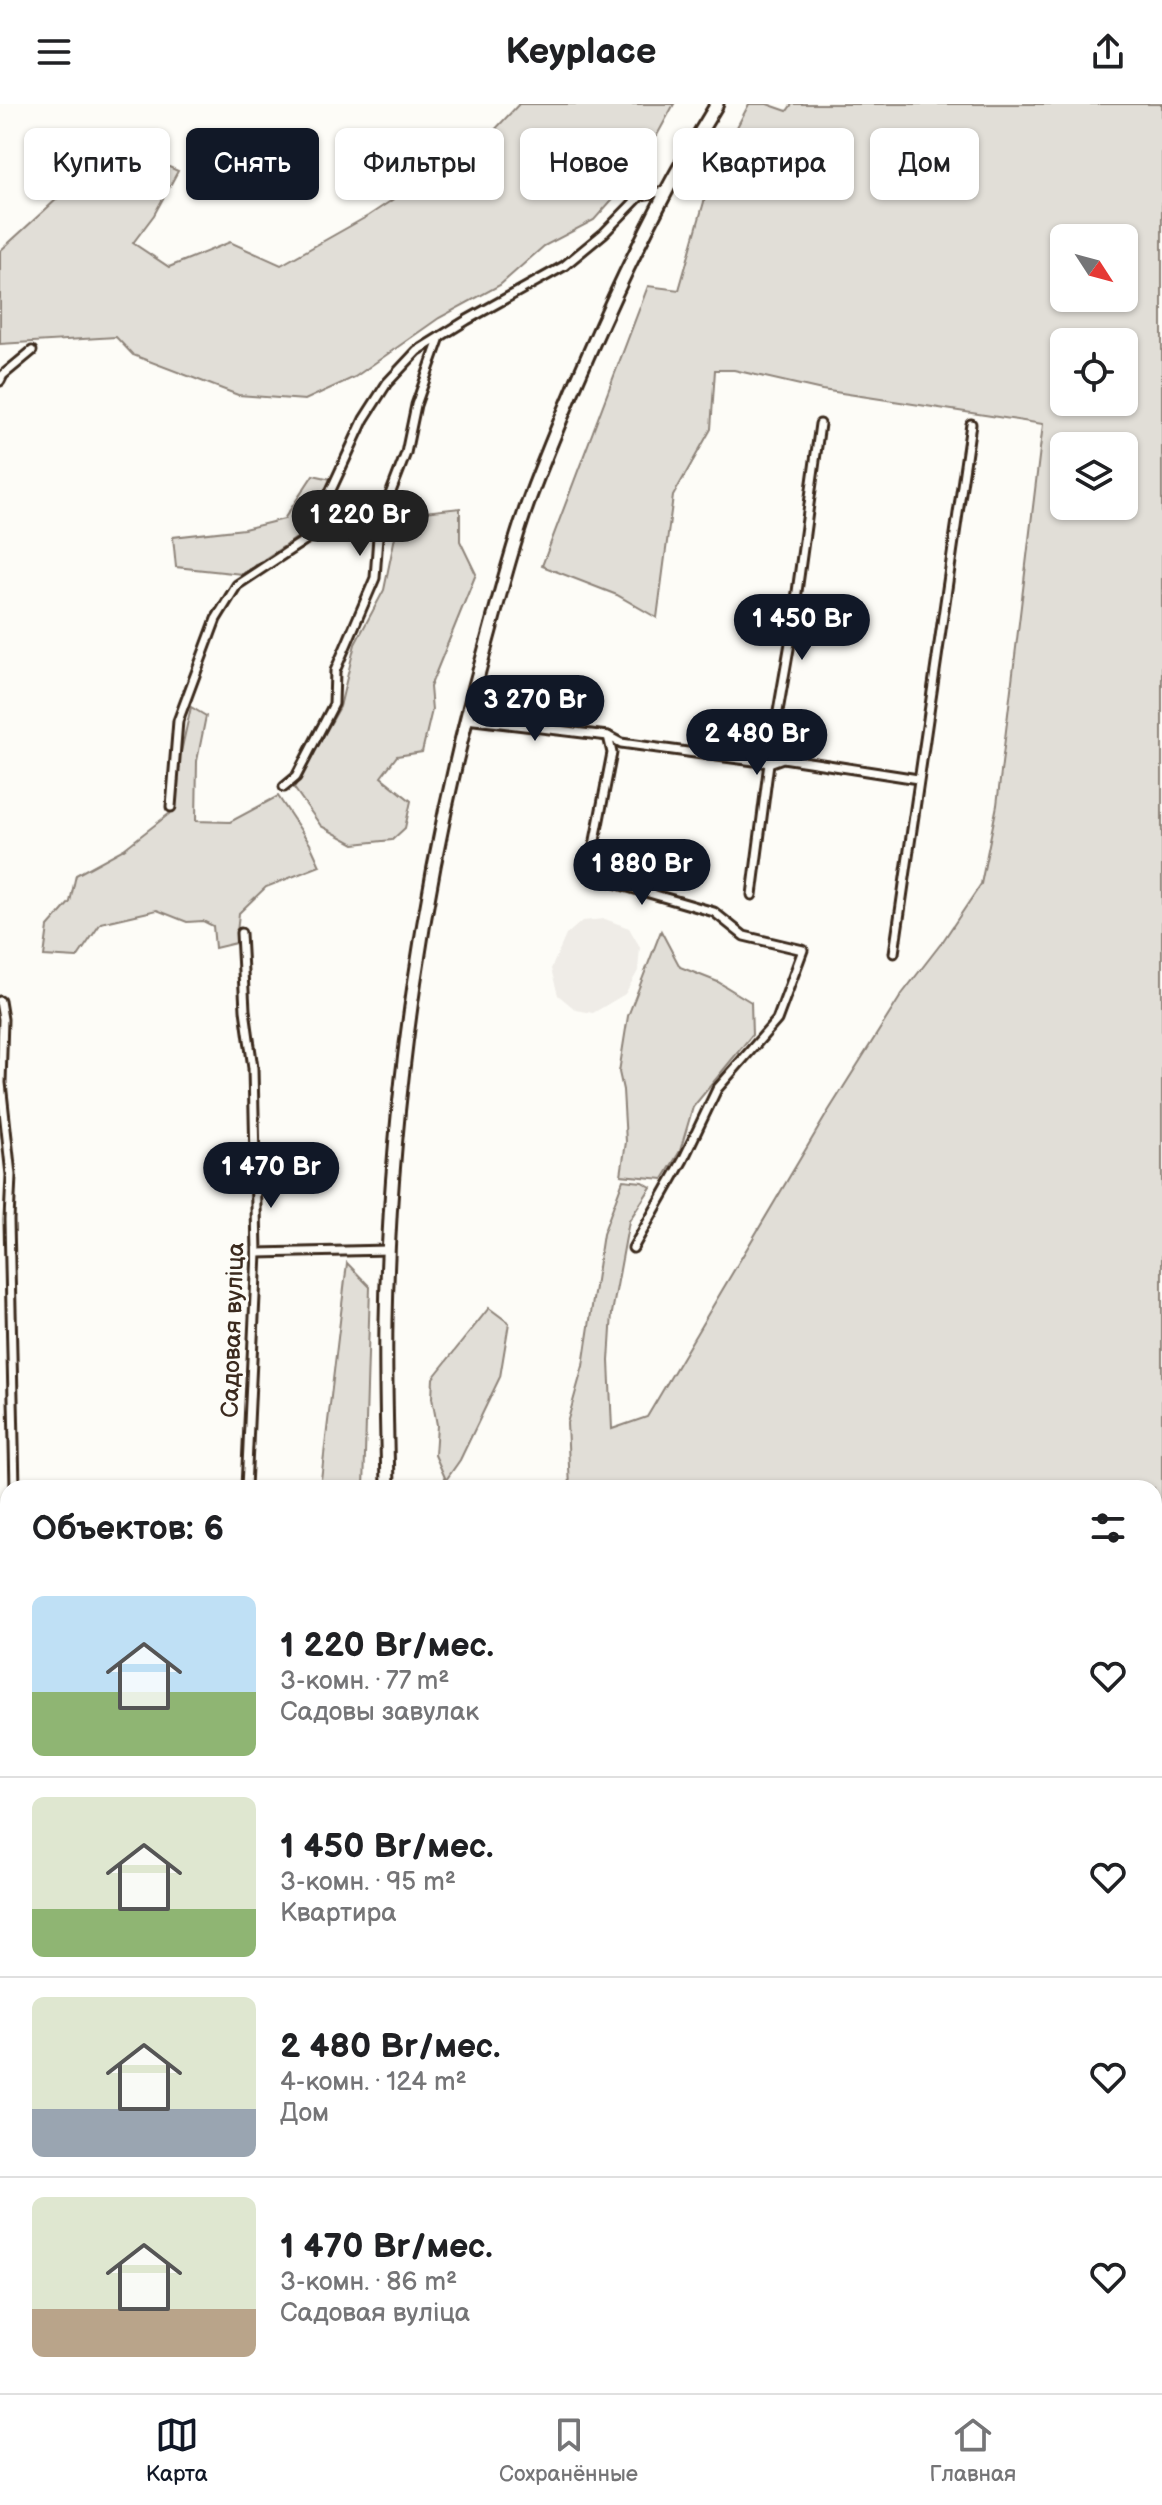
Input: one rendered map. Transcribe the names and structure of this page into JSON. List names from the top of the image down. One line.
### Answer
{"streets":{"street":["Садовая вуліца"]},"north":"bottom right","page":{"header":"Keyplace","chip":["Купить","Снять","Фильтры","Новое","Квартира","Дом"],"price":["1 220 Br","1 450 Br","3 270 Br","2 480 Br","1 880 Br","1 470 Br"],"heading":"Объектов: 6","list":[{"name":"1 220 Br/мес.","note":"3-комн. · 77 m² · Садовы завулак"},{"name":"1 450 Br/мес.","note":"3-комн. · 95 m² · Квартира"},{"name":"2 480 Br/мес.","note":"4-комн. · 124 m² · Дом"},{"name":"1 470 Br/мес.","note":"3-комн. · 86 m² · Садовая вуліца"}],"tabs":["Карта","Сохранённые","Главная"]}}
